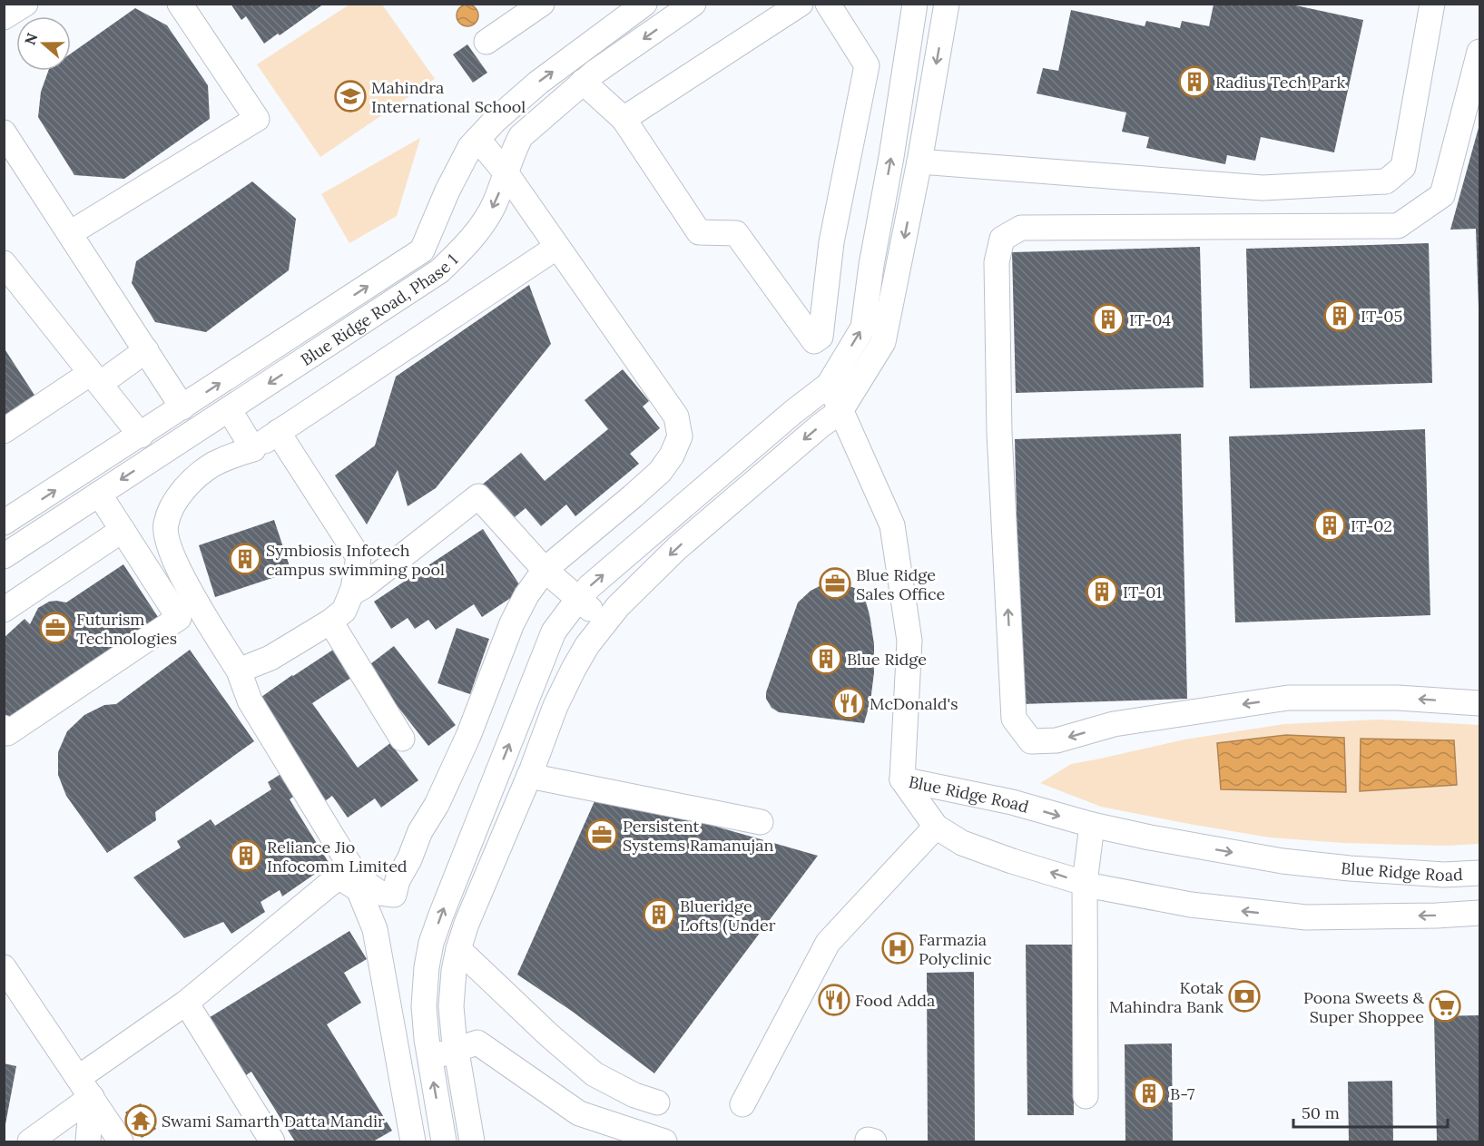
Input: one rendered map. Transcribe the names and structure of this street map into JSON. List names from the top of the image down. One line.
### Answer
{"streets":{"street":["Blue Ridge Road, Phase 1","Blue Ridge Road"]},"places":{"building":["Radius Tech Park","IT-05","IT-04","IT-02","Symbiosis Infotech campus swimming pool","IT-01","Blue Ridge","Reliance Jio Infocomm Limited","Blueridge Lofts (Under","B-7"],"school or university":["Mahindra International School"],"office":["Blue Ridge Sales Office","Futurism Technologies","Persistent Systems Ramanujan"],"restaurant":["McDonald's","Food Adda"],"hospital":["Farmazia Polyclinic"],"bank":["Kotak Mahindra Bank"],"supermarket":["Poona Sweets & Super Shoppee"],"temple":["Swami Samarth Datta Mandir"]},"scale_bar":"50 m","north":"left"}
